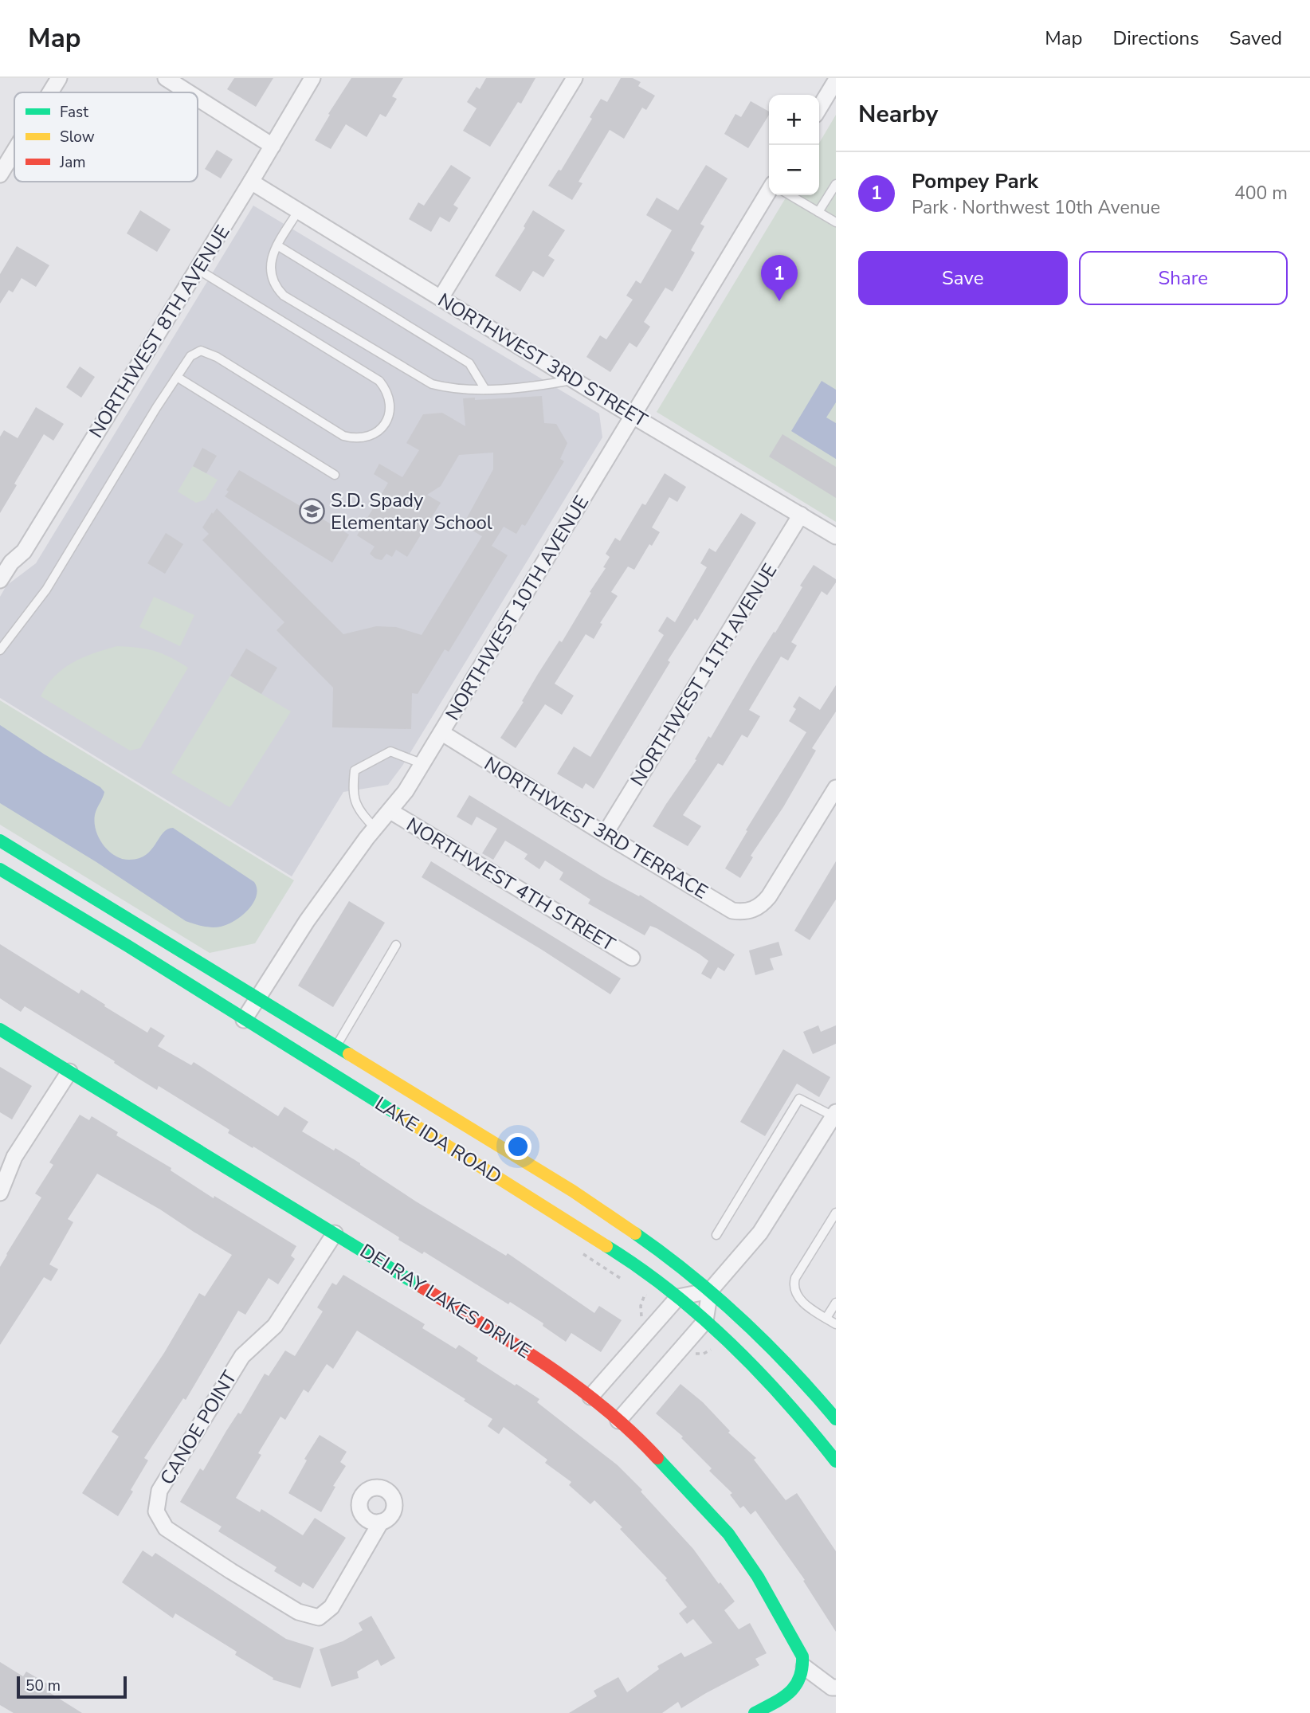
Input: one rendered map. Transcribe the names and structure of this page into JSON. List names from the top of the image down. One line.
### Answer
{"streets":{"street":["NORTHWEST 8TH AVENUE","NORTHWEST 3RD STREET","NORTHWEST 10TH AVENUE","NORTHWEST 11TH AVENUE","NORTHWEST 3RD TERRACE","NORTHWEST 4TH STREET","LAKE IDA ROAD","DELRAY LAKES DRIVE","CANOE POINT"]},"crossings":[["NORTHWEST 8TH AVENUE","NORTHWEST 3RD STREET"],["NORTHWEST 3RD STREET","NORTHWEST 10TH AVENUE"],["NORTHWEST 3RD STREET","NORTHWEST 11TH AVENUE"],["NORTHWEST 10TH AVENUE","NORTHWEST 3RD TERRACE"],["NORTHWEST 10TH AVENUE","NORTHWEST 4TH STREET"],["NORTHWEST 10TH AVENUE","LAKE IDA ROAD"],["NORTHWEST 11TH AVENUE","NORTHWEST 3RD TERRACE"],["DELRAY LAKES DRIVE","CANOE POINT"]],"places":{"school or university":["S.D. Spady Elementary School"]},"legend":["Fast","Slow","Jam"],"scale_bar":"50 m","page":{"header":"Map","nav":["Map","Directions","Saved"],"heading":"Nearby","map_buttons":["+","−"],"list":[{"mark":"1","name":"Pompey Park","note":"Park · Northwest 10th Avenue","value":"400 m"}],"buttons":["Save","Share"],"pins":"1","scale":"50 m"}}
